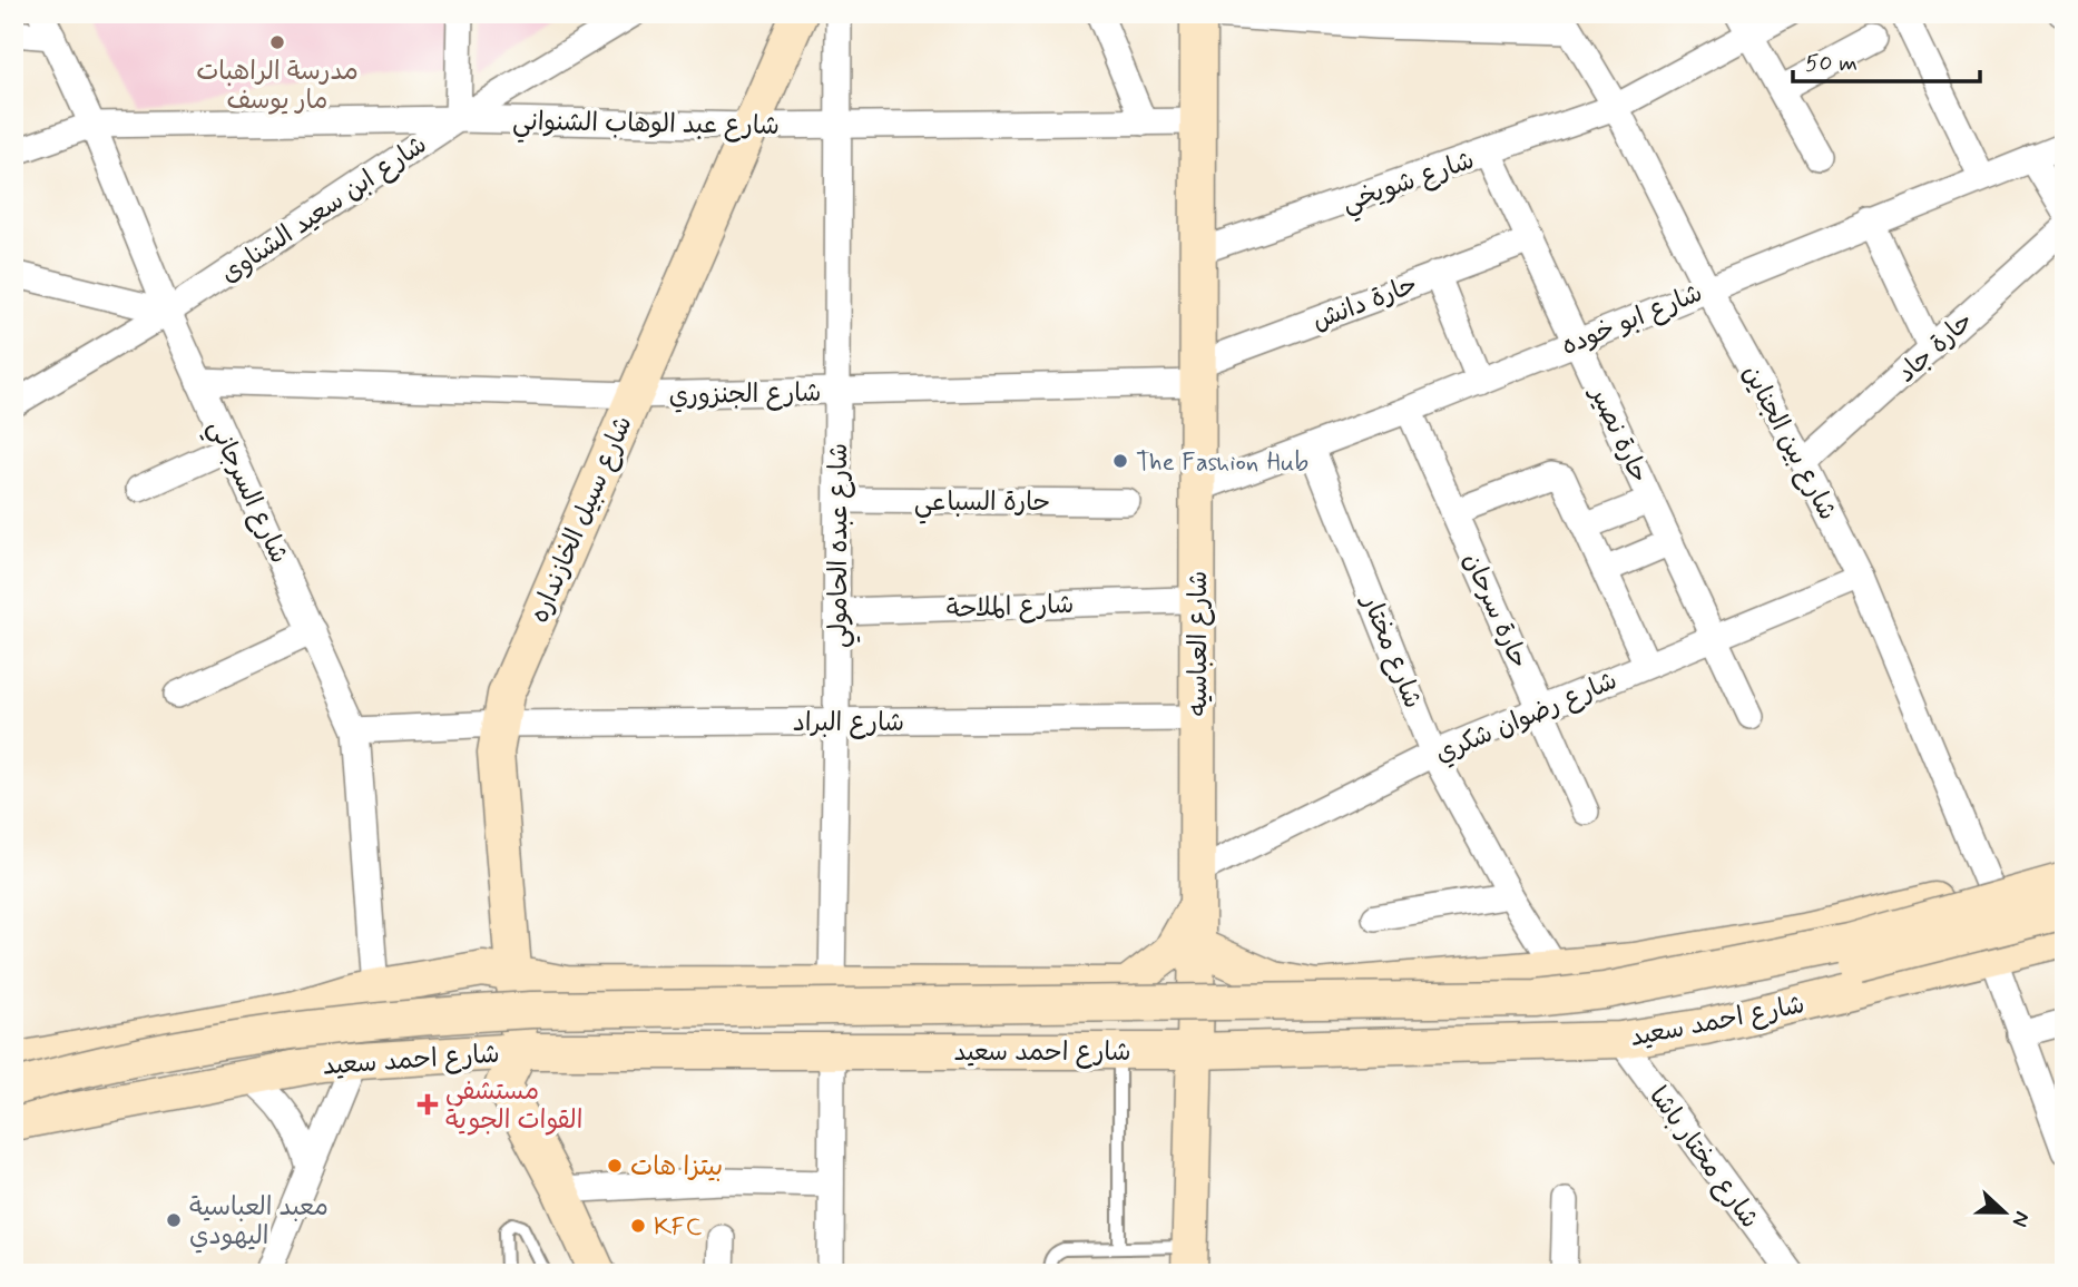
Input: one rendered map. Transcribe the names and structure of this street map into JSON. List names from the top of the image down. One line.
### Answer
{"streets":{"main road":["شارع سبيل الخازنداره","شارع العباسيه","شارع احمد سعيد"],"street":["شارع عبد الوهاب الشنواني","شارع شويخي","شارع ابن سعيد الشناوى","حارة دانش","شارع ابو خوده","حارة جاد","شارع الجنزوري","حارة نصير","شارع بين الجناين","شارع السرجاني","حارة السباعي","شارع عبده الحامولي","شارع الملاحة","حارة سرحان","شارع مختار","شارع رضوان شكري","شارع البراد","شارع مختار باشا"]},"crossings":[["شارع عبد الوهاب الشنواني","شارع ابن سعيد الشناوى"],["شارع عبد الوهاب الشنواني","شارع السرجاني"],["شارع عبد الوهاب الشنواني","شارع سبيل الخازنداره"],["شارع عبد الوهاب الشنواني","شارع عبده الحامولي"],["شارع عبد الوهاب الشنواني","شارع العباسيه"],["شارع شويخي","حارة نصير"],["شارع شويخي","شارع بين الجناين"],["شارع شويخي","شارع العباسيه"],["شارع ابن سعيد الشناوى","شارع السرجاني"],["حارة دانش","شارع الجنزوري"],["حارة دانش","حارة نصير"],["حارة دانش","شارع العباسيه"],["شارع ابو خوده","حارة نصير"],["شارع ابو خوده","شارع بين الجناين"],["شارع ابو خوده","حارة سرحان"],["شارع ابو خوده","شارع العباسيه"],["شارع ابو خوده","شارع مختار"],["حارة جاد","شارع بين الجناين"],["شارع الجنزوري","شارع السرجاني"],["شارع الجنزوري","شارع سبيل الخازنداره"],["شارع الجنزوري","شارع عبده الحامولي"],["شارع الجنزوري","شارع العباسيه"],["حارة نصير","شارع رضوان شكري"],["شارع بين الجناين","شارع رضوان شكري"],["شارع السرجاني","شارع البراد"],["حارة السباعي","شارع عبده الحامولي"],["شارع سبيل الخازنداره","شارع البراد"],["شارع سبيل الخازنداره","شارع احمد سعيد"],["شارع عبده الحامولي","شارع الملاحة"],["شارع عبده الحامولي","شارع البراد"],["حارة سرحان","شارع رضوان شكري"],["شارع العباسيه","شارع رضوان شكري"],["شارع العباسيه","شارع البراد"],["شارع العباسيه","شارع احمد سعيد"],["شارع مختار","شارع رضوان شكري"],["شارع احمد سعيد","شارع مختار باشا"]],"places":{"other":["مدرسة الراهبات مار يوسف","The Fashion Hub","بيتزا هات","معبد العباسية اليهودي","KFC"],"health":["مستشفى القوات الجوية"]},"scale_bar":"50 m","north":"right"}
